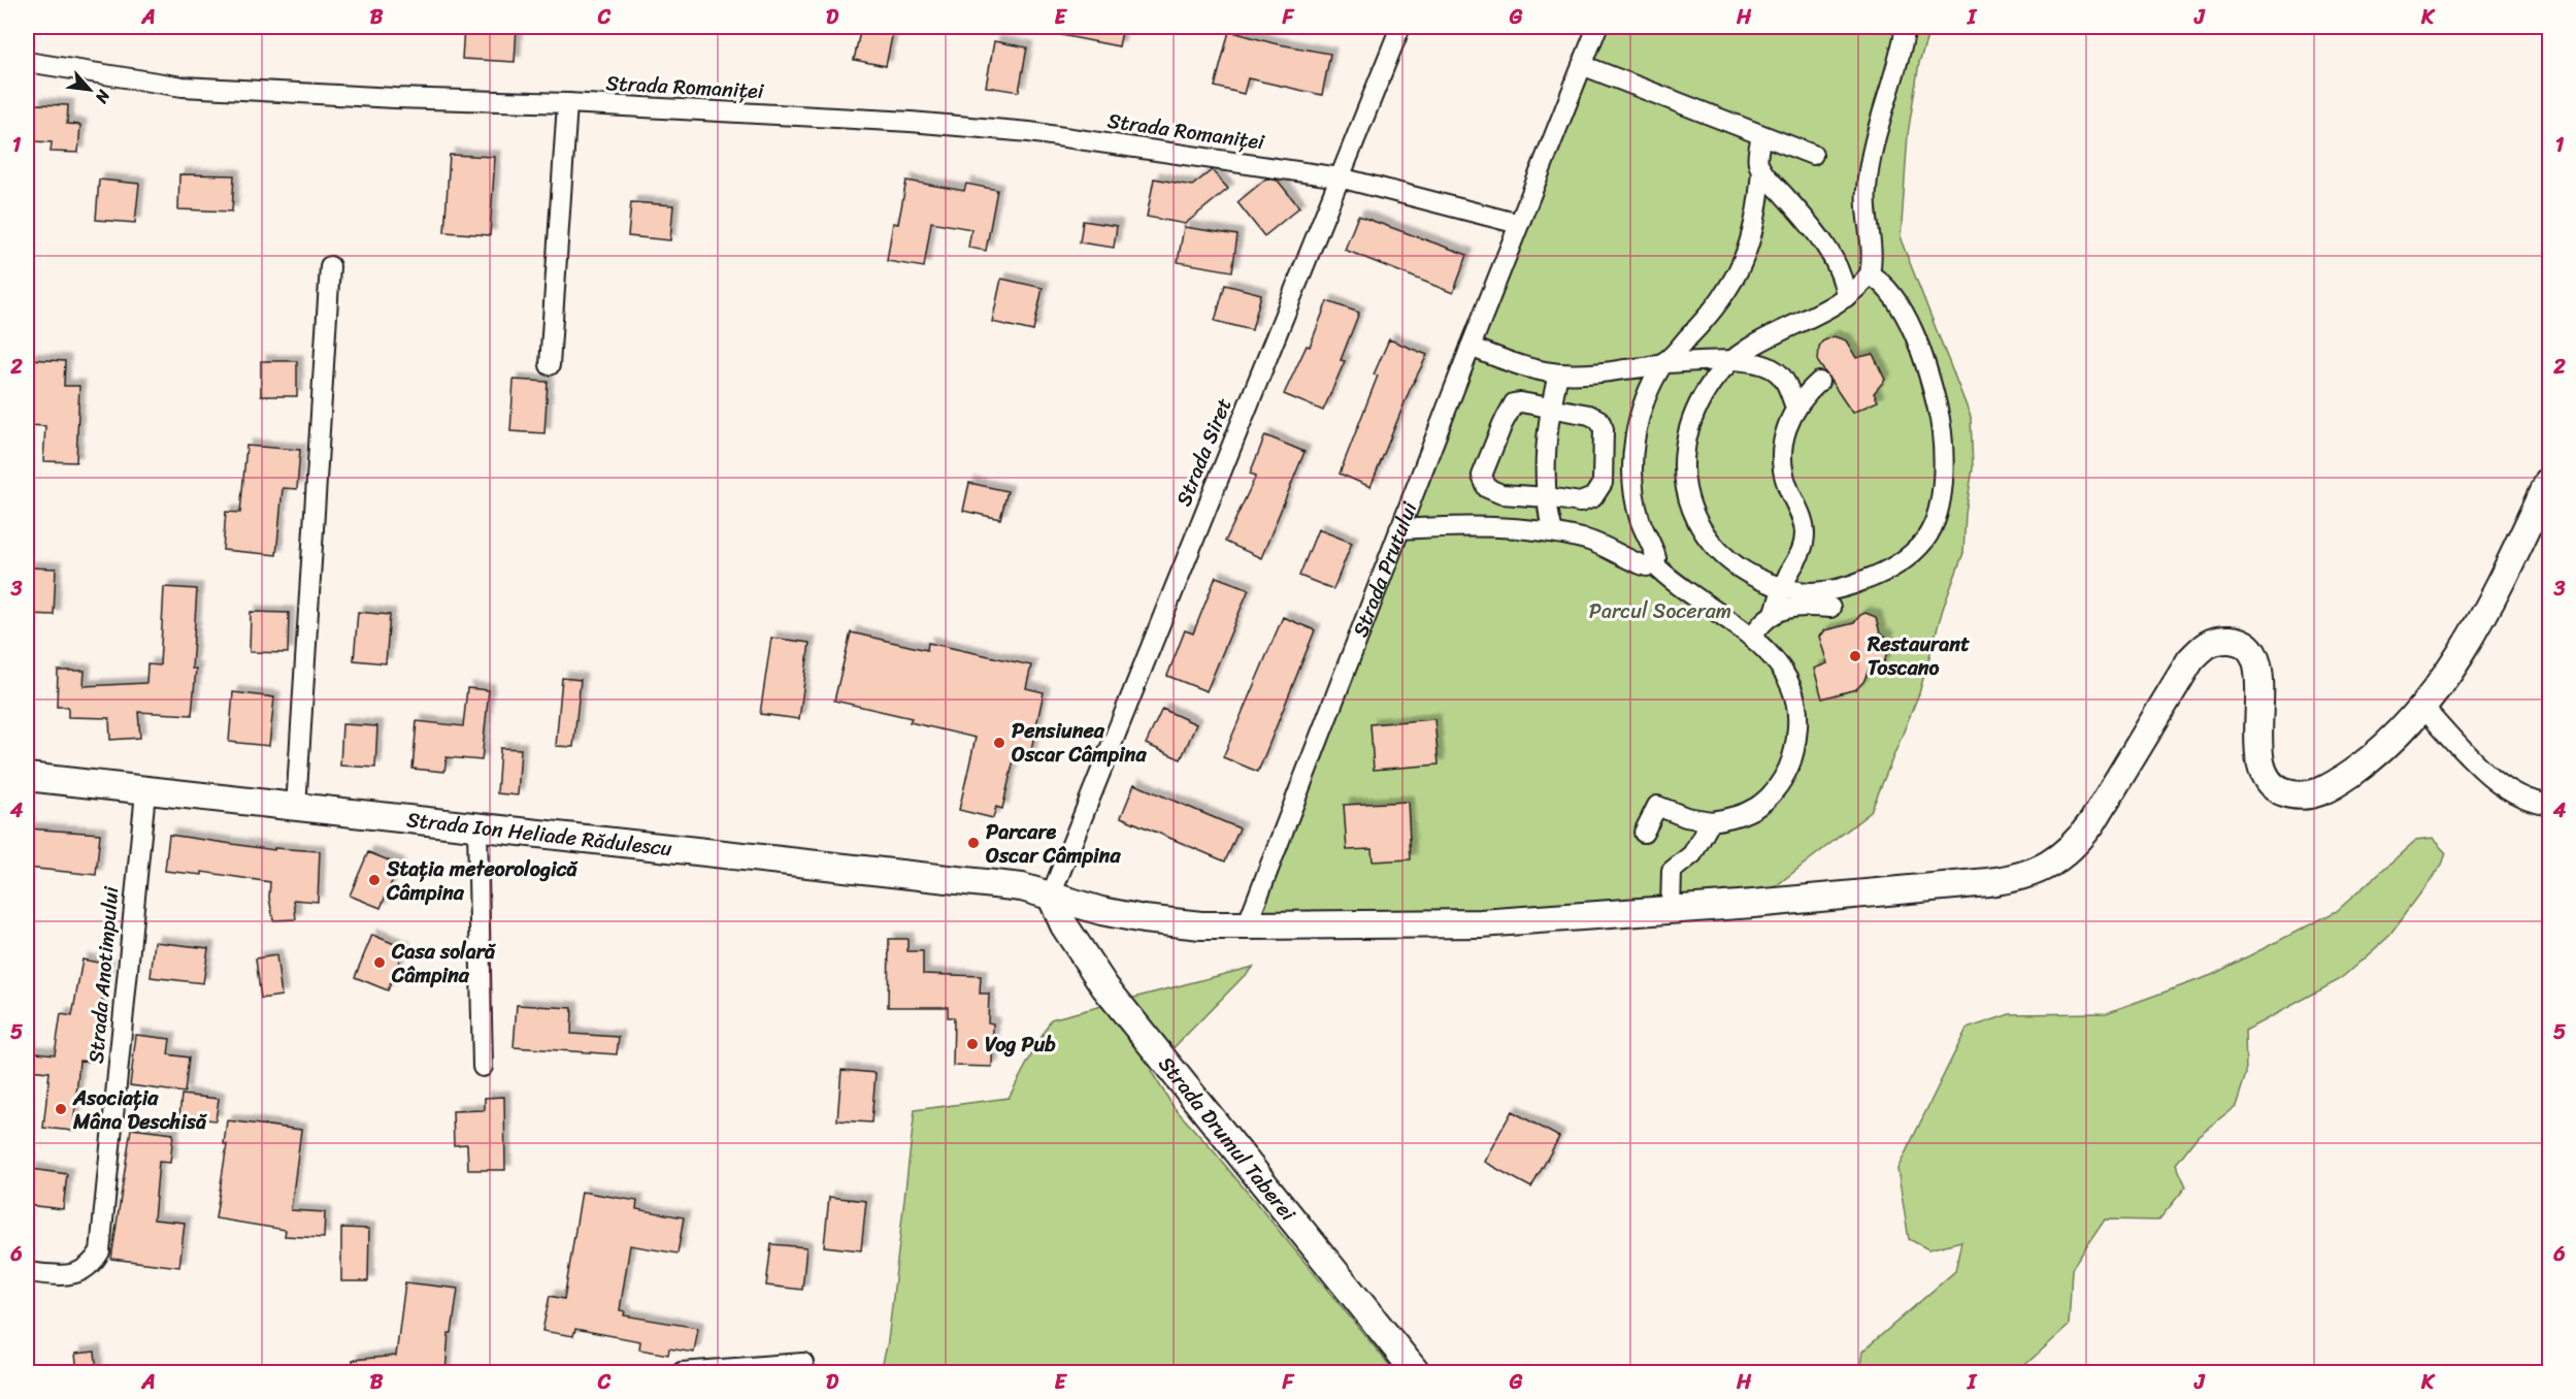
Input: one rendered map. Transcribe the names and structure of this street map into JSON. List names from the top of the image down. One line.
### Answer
{"streets":{"street":["Strada Romaniței","Strada Siret","Strada Prutului","Strada Ion Heliade Rădulescu","Strada Anotimpului","Strada Drumul Taberei"]},"crossings":[["Strada Romaniței","Strada Siret"],["Strada Romaniței","Strada Prutului"],["Strada Siret","Strada Ion Heliade Rădulescu"],["Strada Siret","Strada Drumul Taberei"],["Strada Ion Heliade Rădulescu","Strada Anotimpului"],["Strada Ion Heliade Rădulescu","Strada Drumul Taberei"]],"parks":["Parcul Soceram"],"places":["Restaurant Toscano","Pensiunea Oscar Câmpina","Parcare Oscar Câmpina","Stația meteorologică Câmpina","Casa solară Câmpina","Vog Pub","Asociația Mâna Deschisă"],"north":"bottom right","grid":{"columns":["A","B","C","D","E","F","G","H","I","J","K"],"rows":["1","2","3","4","5","6"]}}
